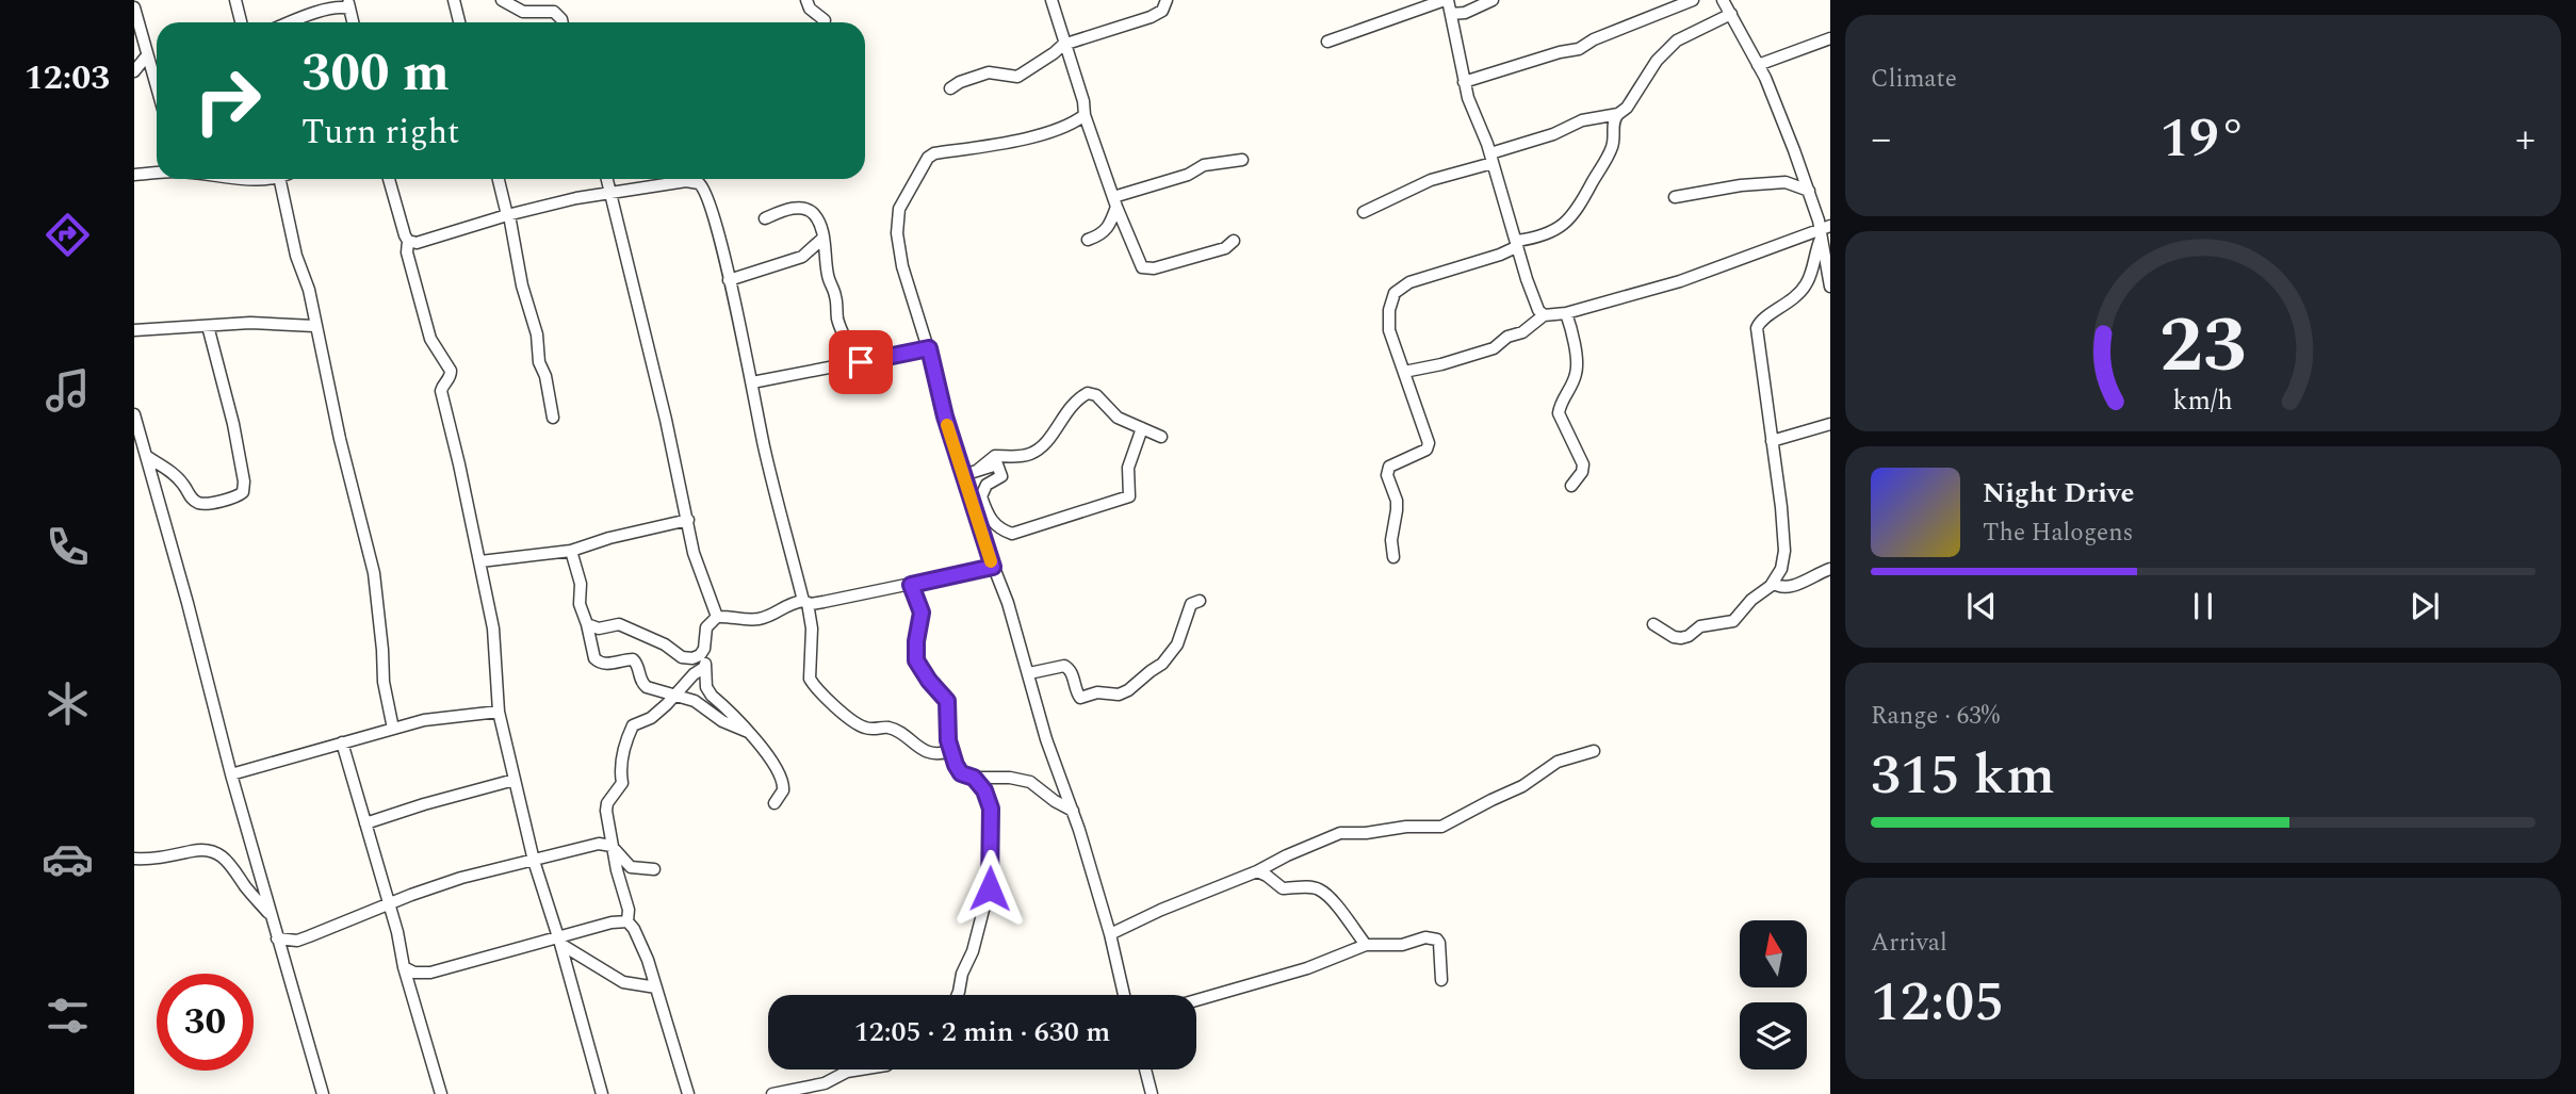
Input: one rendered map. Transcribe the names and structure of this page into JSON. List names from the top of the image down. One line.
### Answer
{"north":"top","page":{"tabs":"12:03","tile":["Climate",["Range · 63%","315 km"],["Arrival","12:05"]],"turn":["300 m","Turn right"],"heat":["−","19°","+"],"song":["Night Drive","The Halogens"],"limit":"30","trip":"12:05 · 2 min · 630 m","gauge":["23","km/h"]}}
